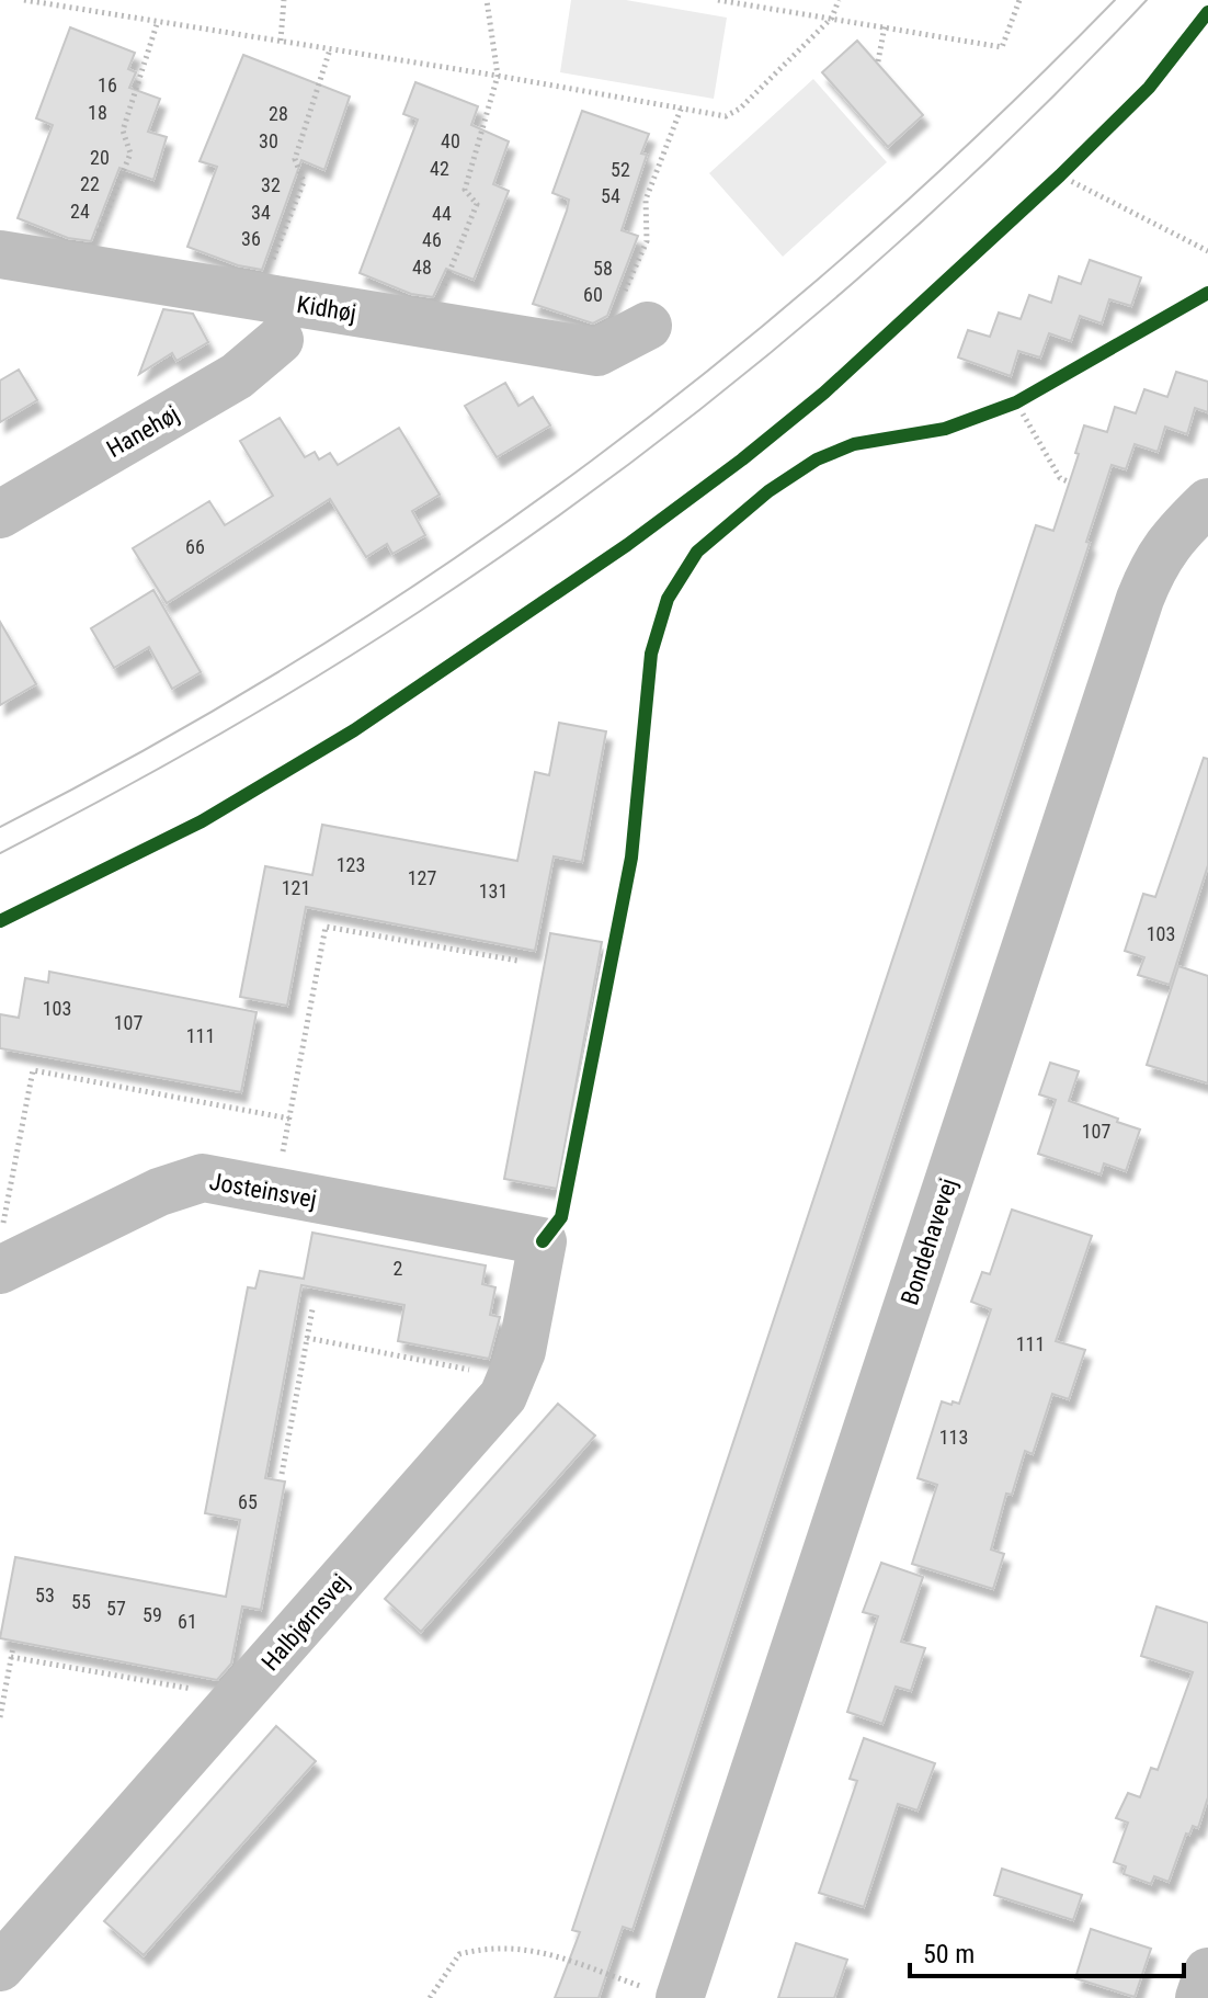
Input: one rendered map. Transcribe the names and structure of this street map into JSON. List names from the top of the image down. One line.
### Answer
{"streets":{"street":["Kidhøj","Hanehøj","Josteinsvej","Bondehavevej","Halbjørnsvej"]},"crossings":[["Josteinsvej","Halbjørnsvej"]],"house_numbers":["16","18","28","30","40","20","42","52","22","32","54","24","34","44","36","46","48","58","60","66","123","127","121","131","103","103","107","111","107","2","111","113","65","53","55","57","59","61"],"scale_bar":"50 m"}
